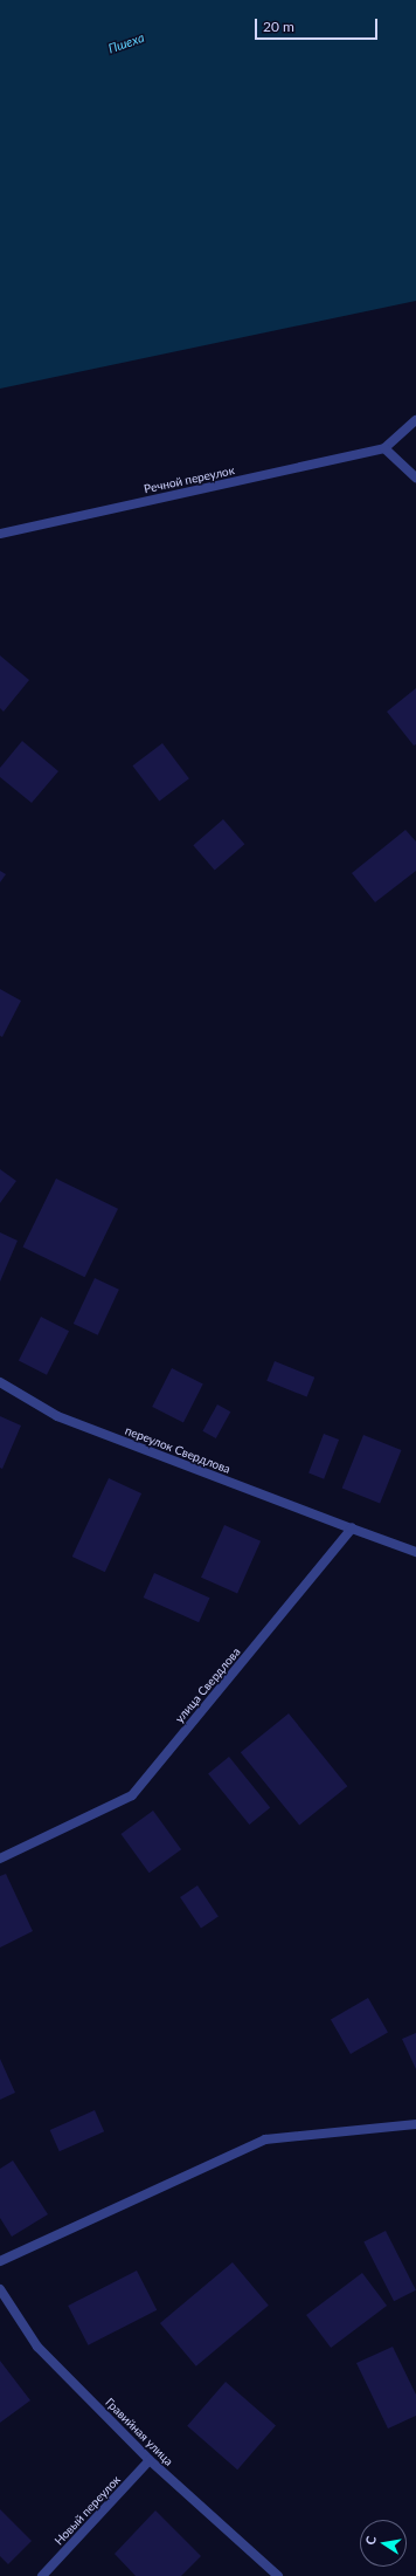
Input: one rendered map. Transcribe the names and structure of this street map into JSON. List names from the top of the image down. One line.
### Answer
{"streets":{"street":["Речной переулок","переулок Свердлова","улица Свердлова","Гравийная улица","Новый переулок"]},"crossings":[["переулок Свердлова","улица Свердлова"],["Гравийная улица","Новый переулок"]],"water":["Пшеха"],"scale_bar":"20 m","north":"left"}
